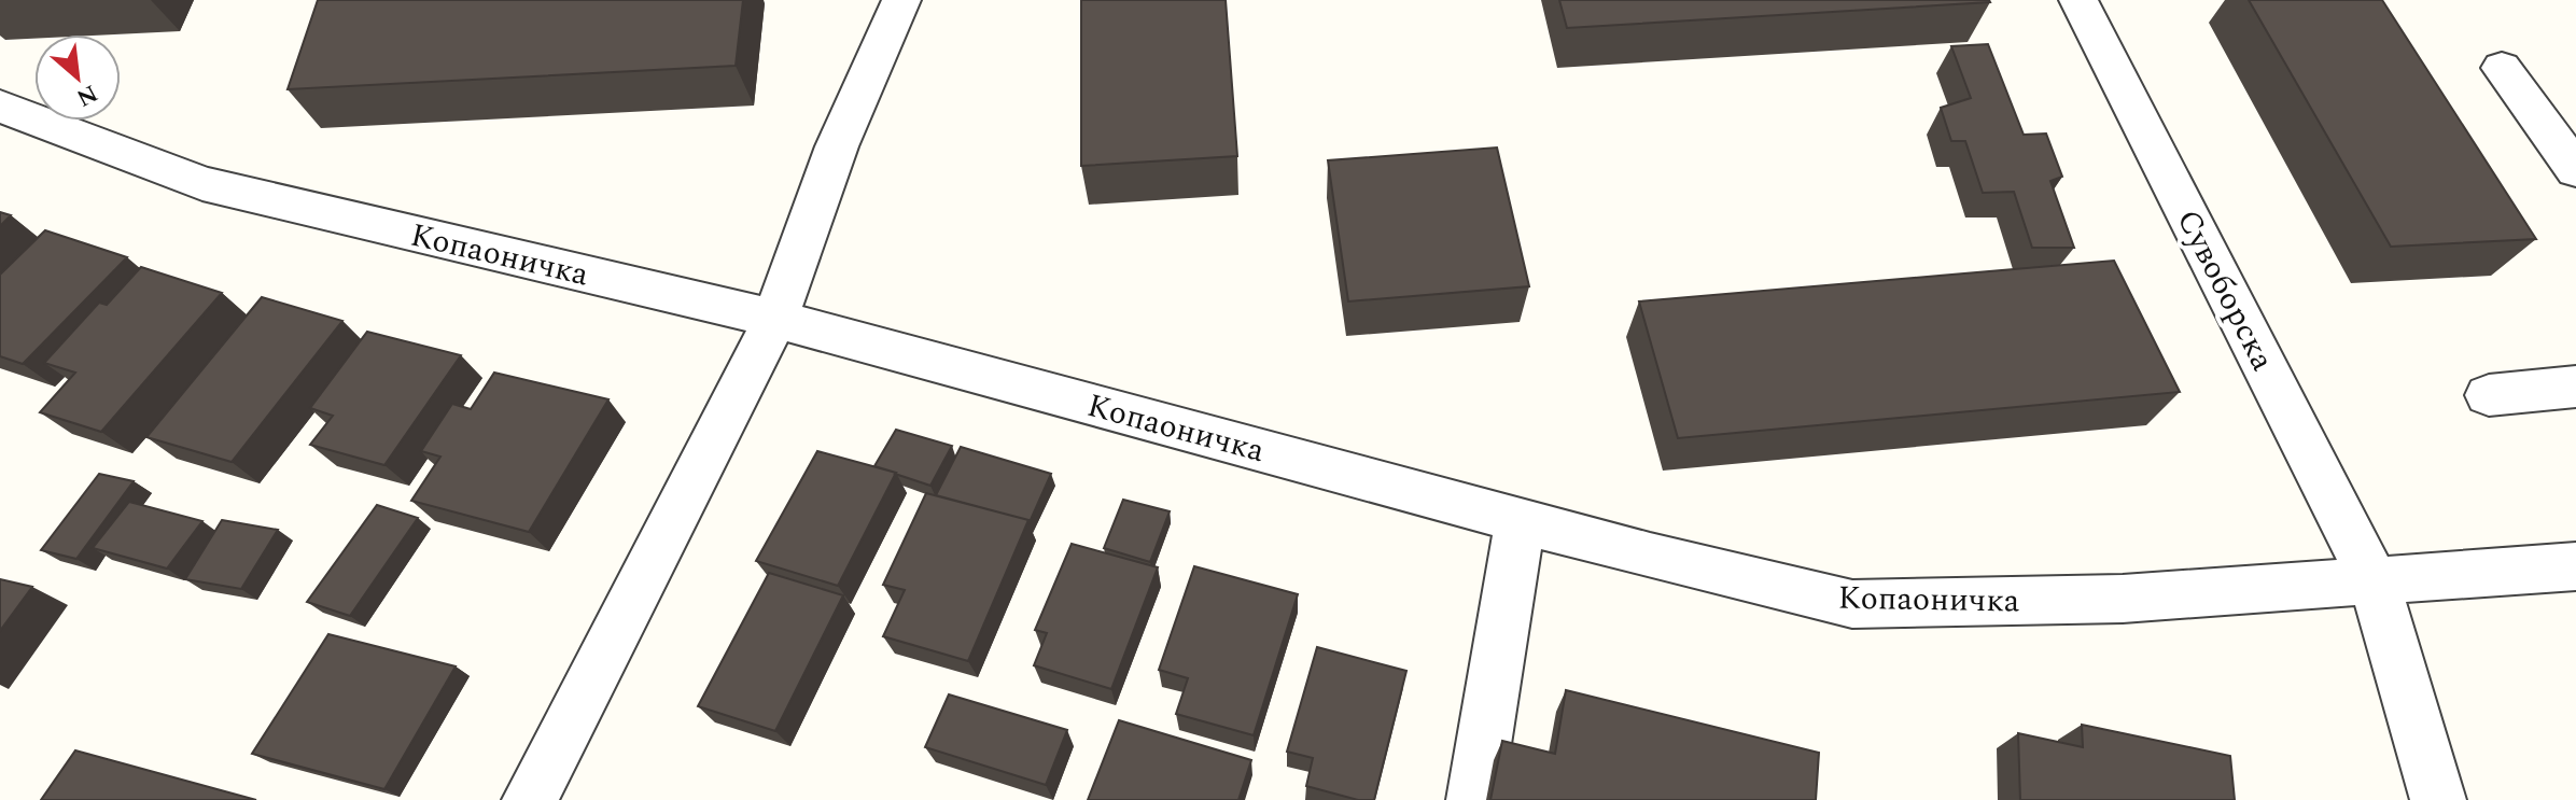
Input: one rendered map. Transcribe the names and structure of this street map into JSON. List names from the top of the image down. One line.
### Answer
{"streets":{"street":["Копаоничка","Сувоборска"]},"crossings":[["Копаоничка","Сувоборска"]],"north":"bottom right"}
